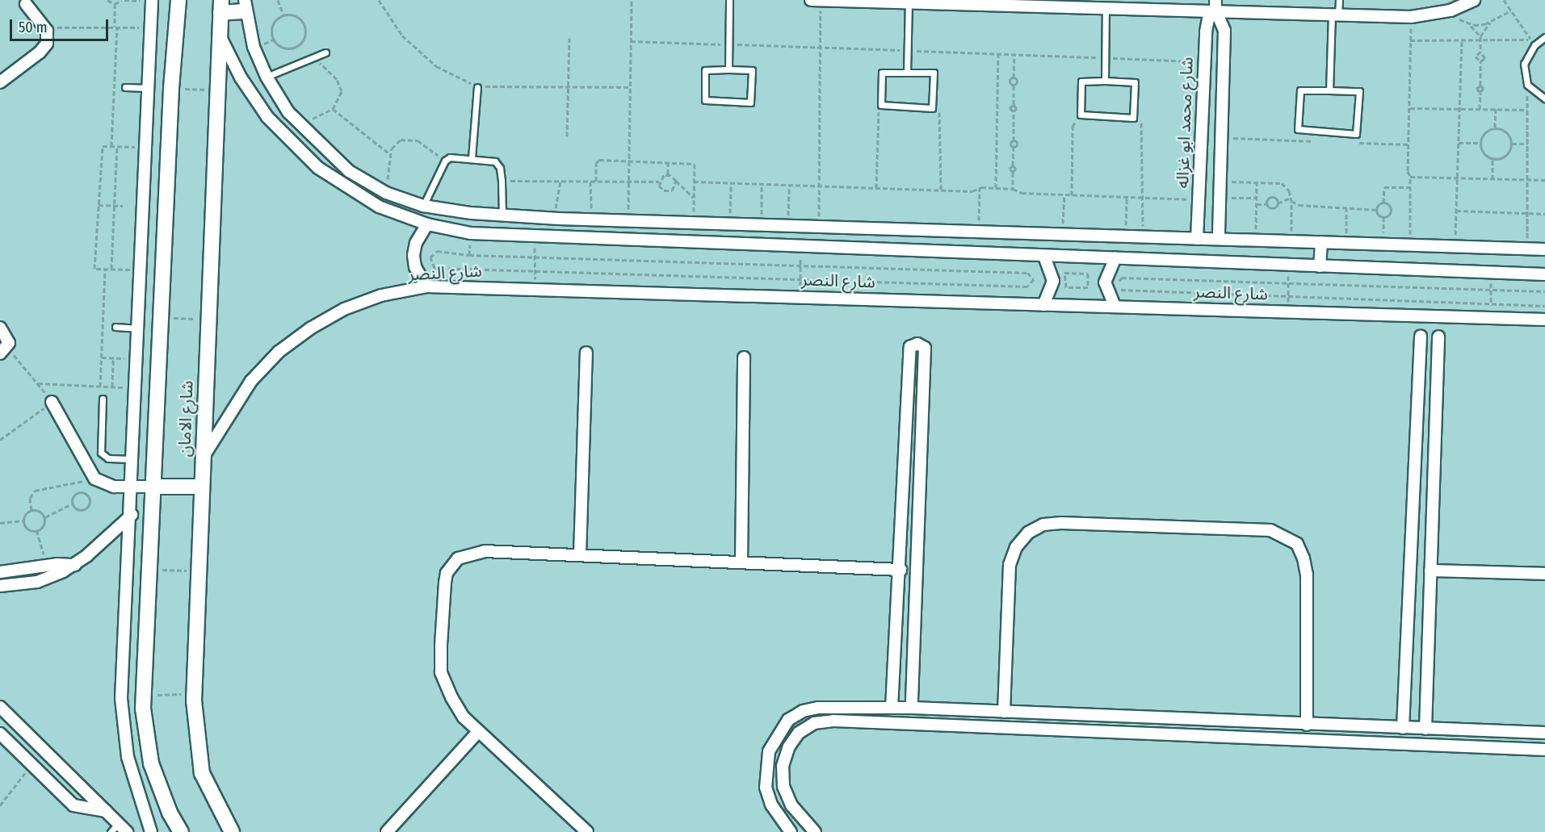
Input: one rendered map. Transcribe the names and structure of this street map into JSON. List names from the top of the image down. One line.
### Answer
{"streets":{"street":["شارع محمد ابو غزاله","شارع النصر","شارع الامان"]},"crossings":[["شارع النصر","شارع الامان"]],"scale_bar":"50 m"}
